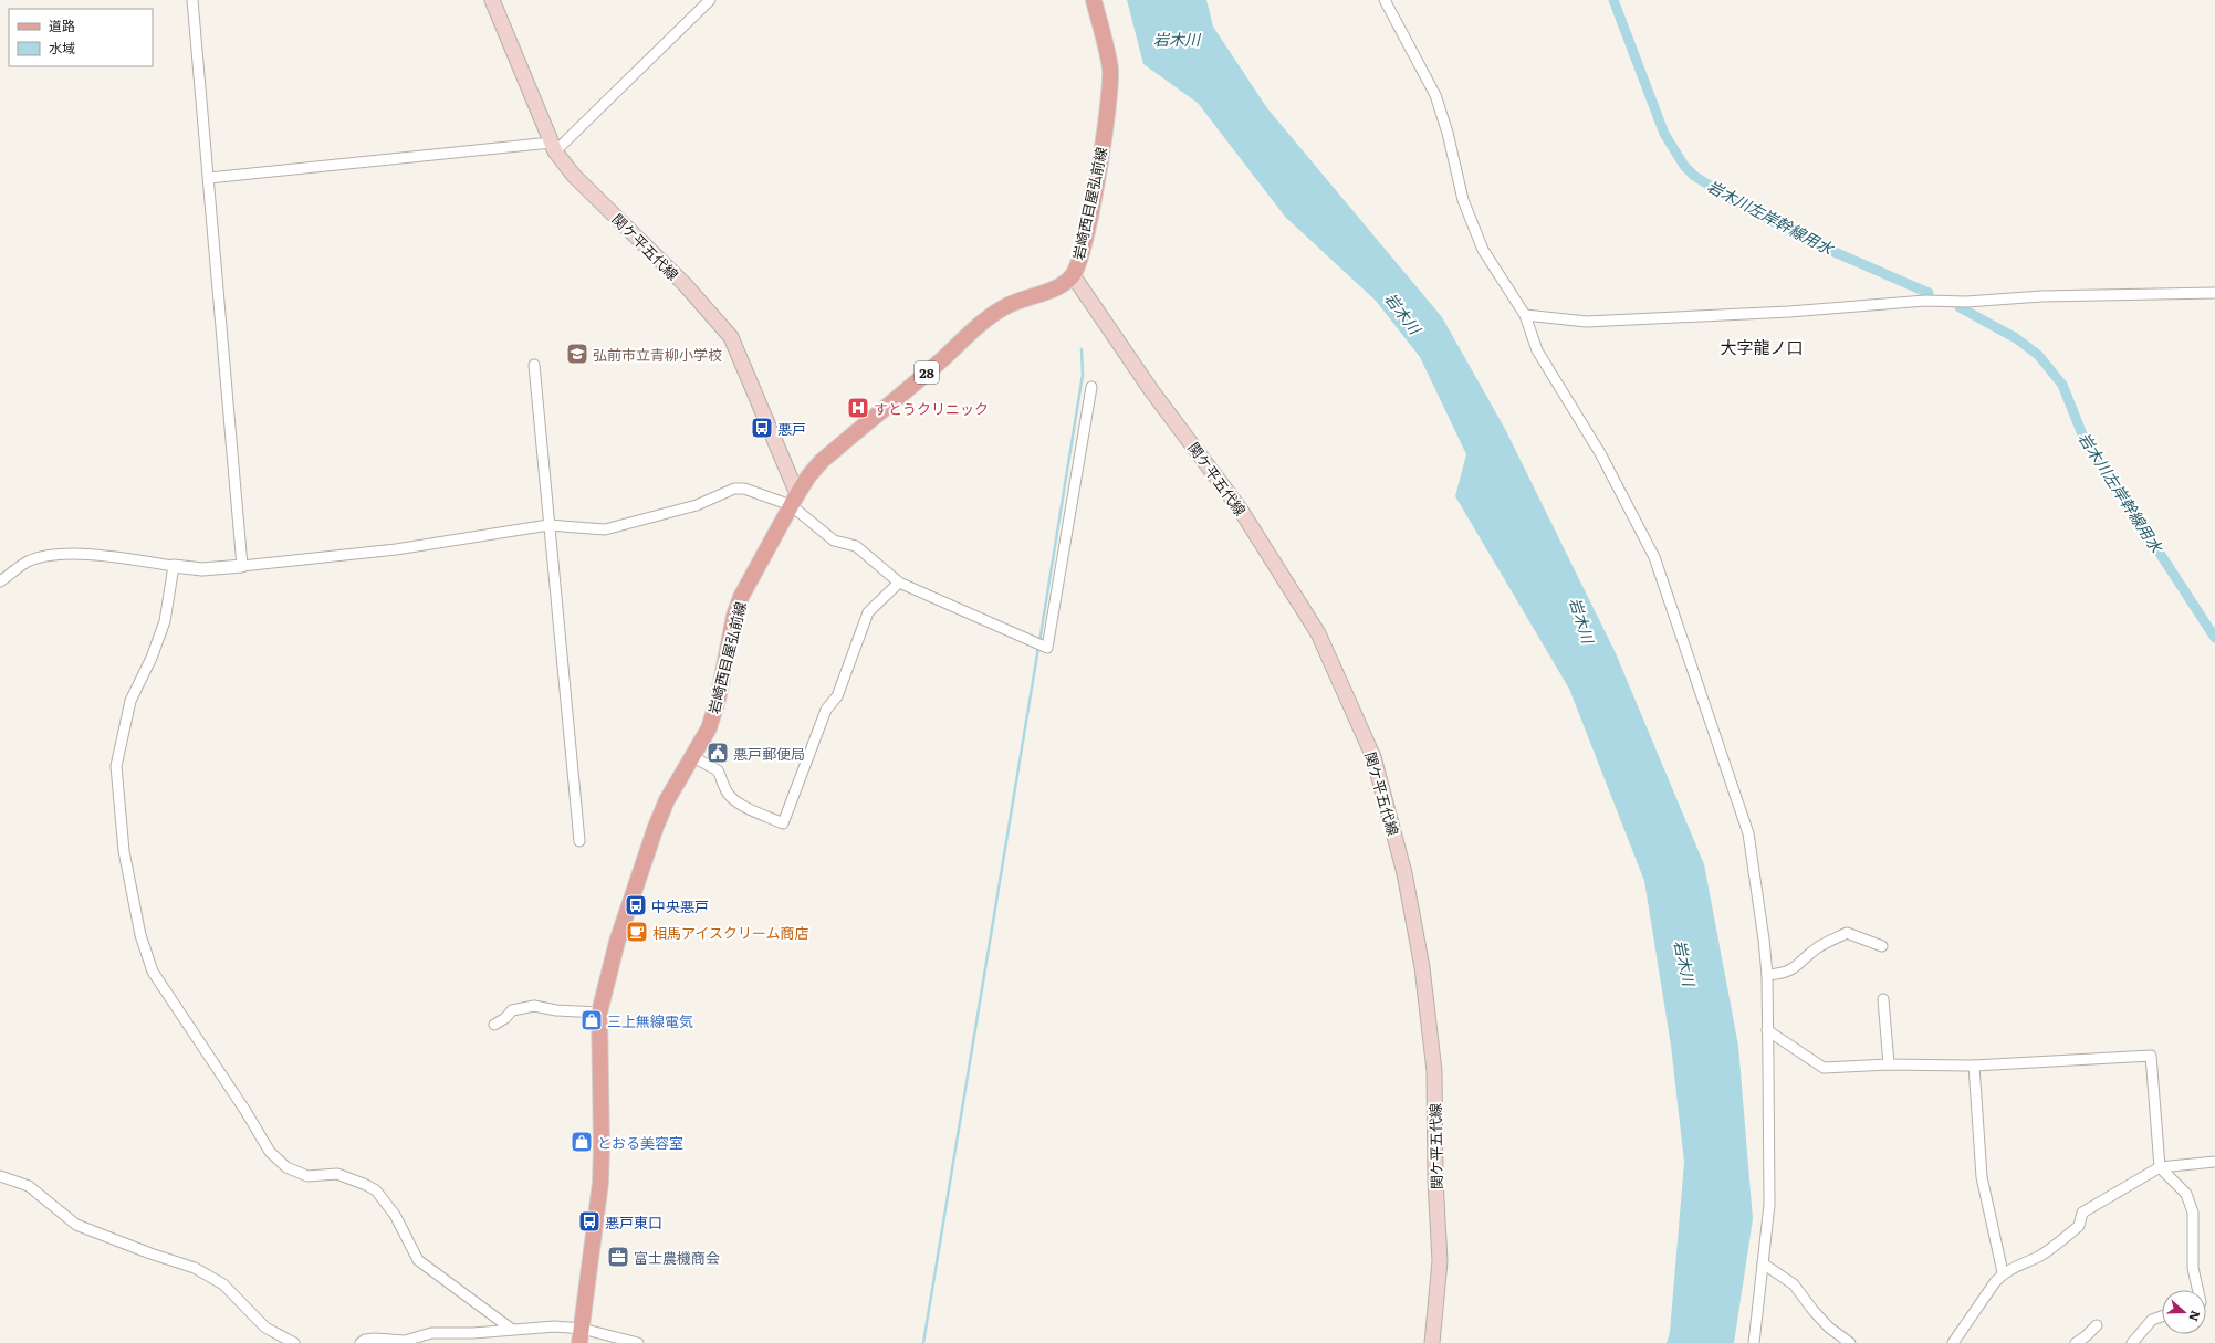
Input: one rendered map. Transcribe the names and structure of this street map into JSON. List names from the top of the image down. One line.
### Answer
{"streets":{"main road":["岩崎西目屋弘前線","関ケ平五代線","28"]},"crossings":[["岩崎西目屋弘前線","関ケ平五代線"]],"districts":["大字龍ノ口"],"water":["岩木川","岩木川左岸幹線用水"],"places":{"school or university":["弘前市立青柳小学校"],"hospital":["すとうクリニック"],"bus stop":["悪戸","中央悪戸","悪戸東口"],"public building":["悪戸郵便局"],"cafe":["相馬アイスクリーム商店"],"shop":["三上無線電気","とおる美容室"],"office":["富士農機商会"]},"legend":["道路","水域"],"north":"right"}
